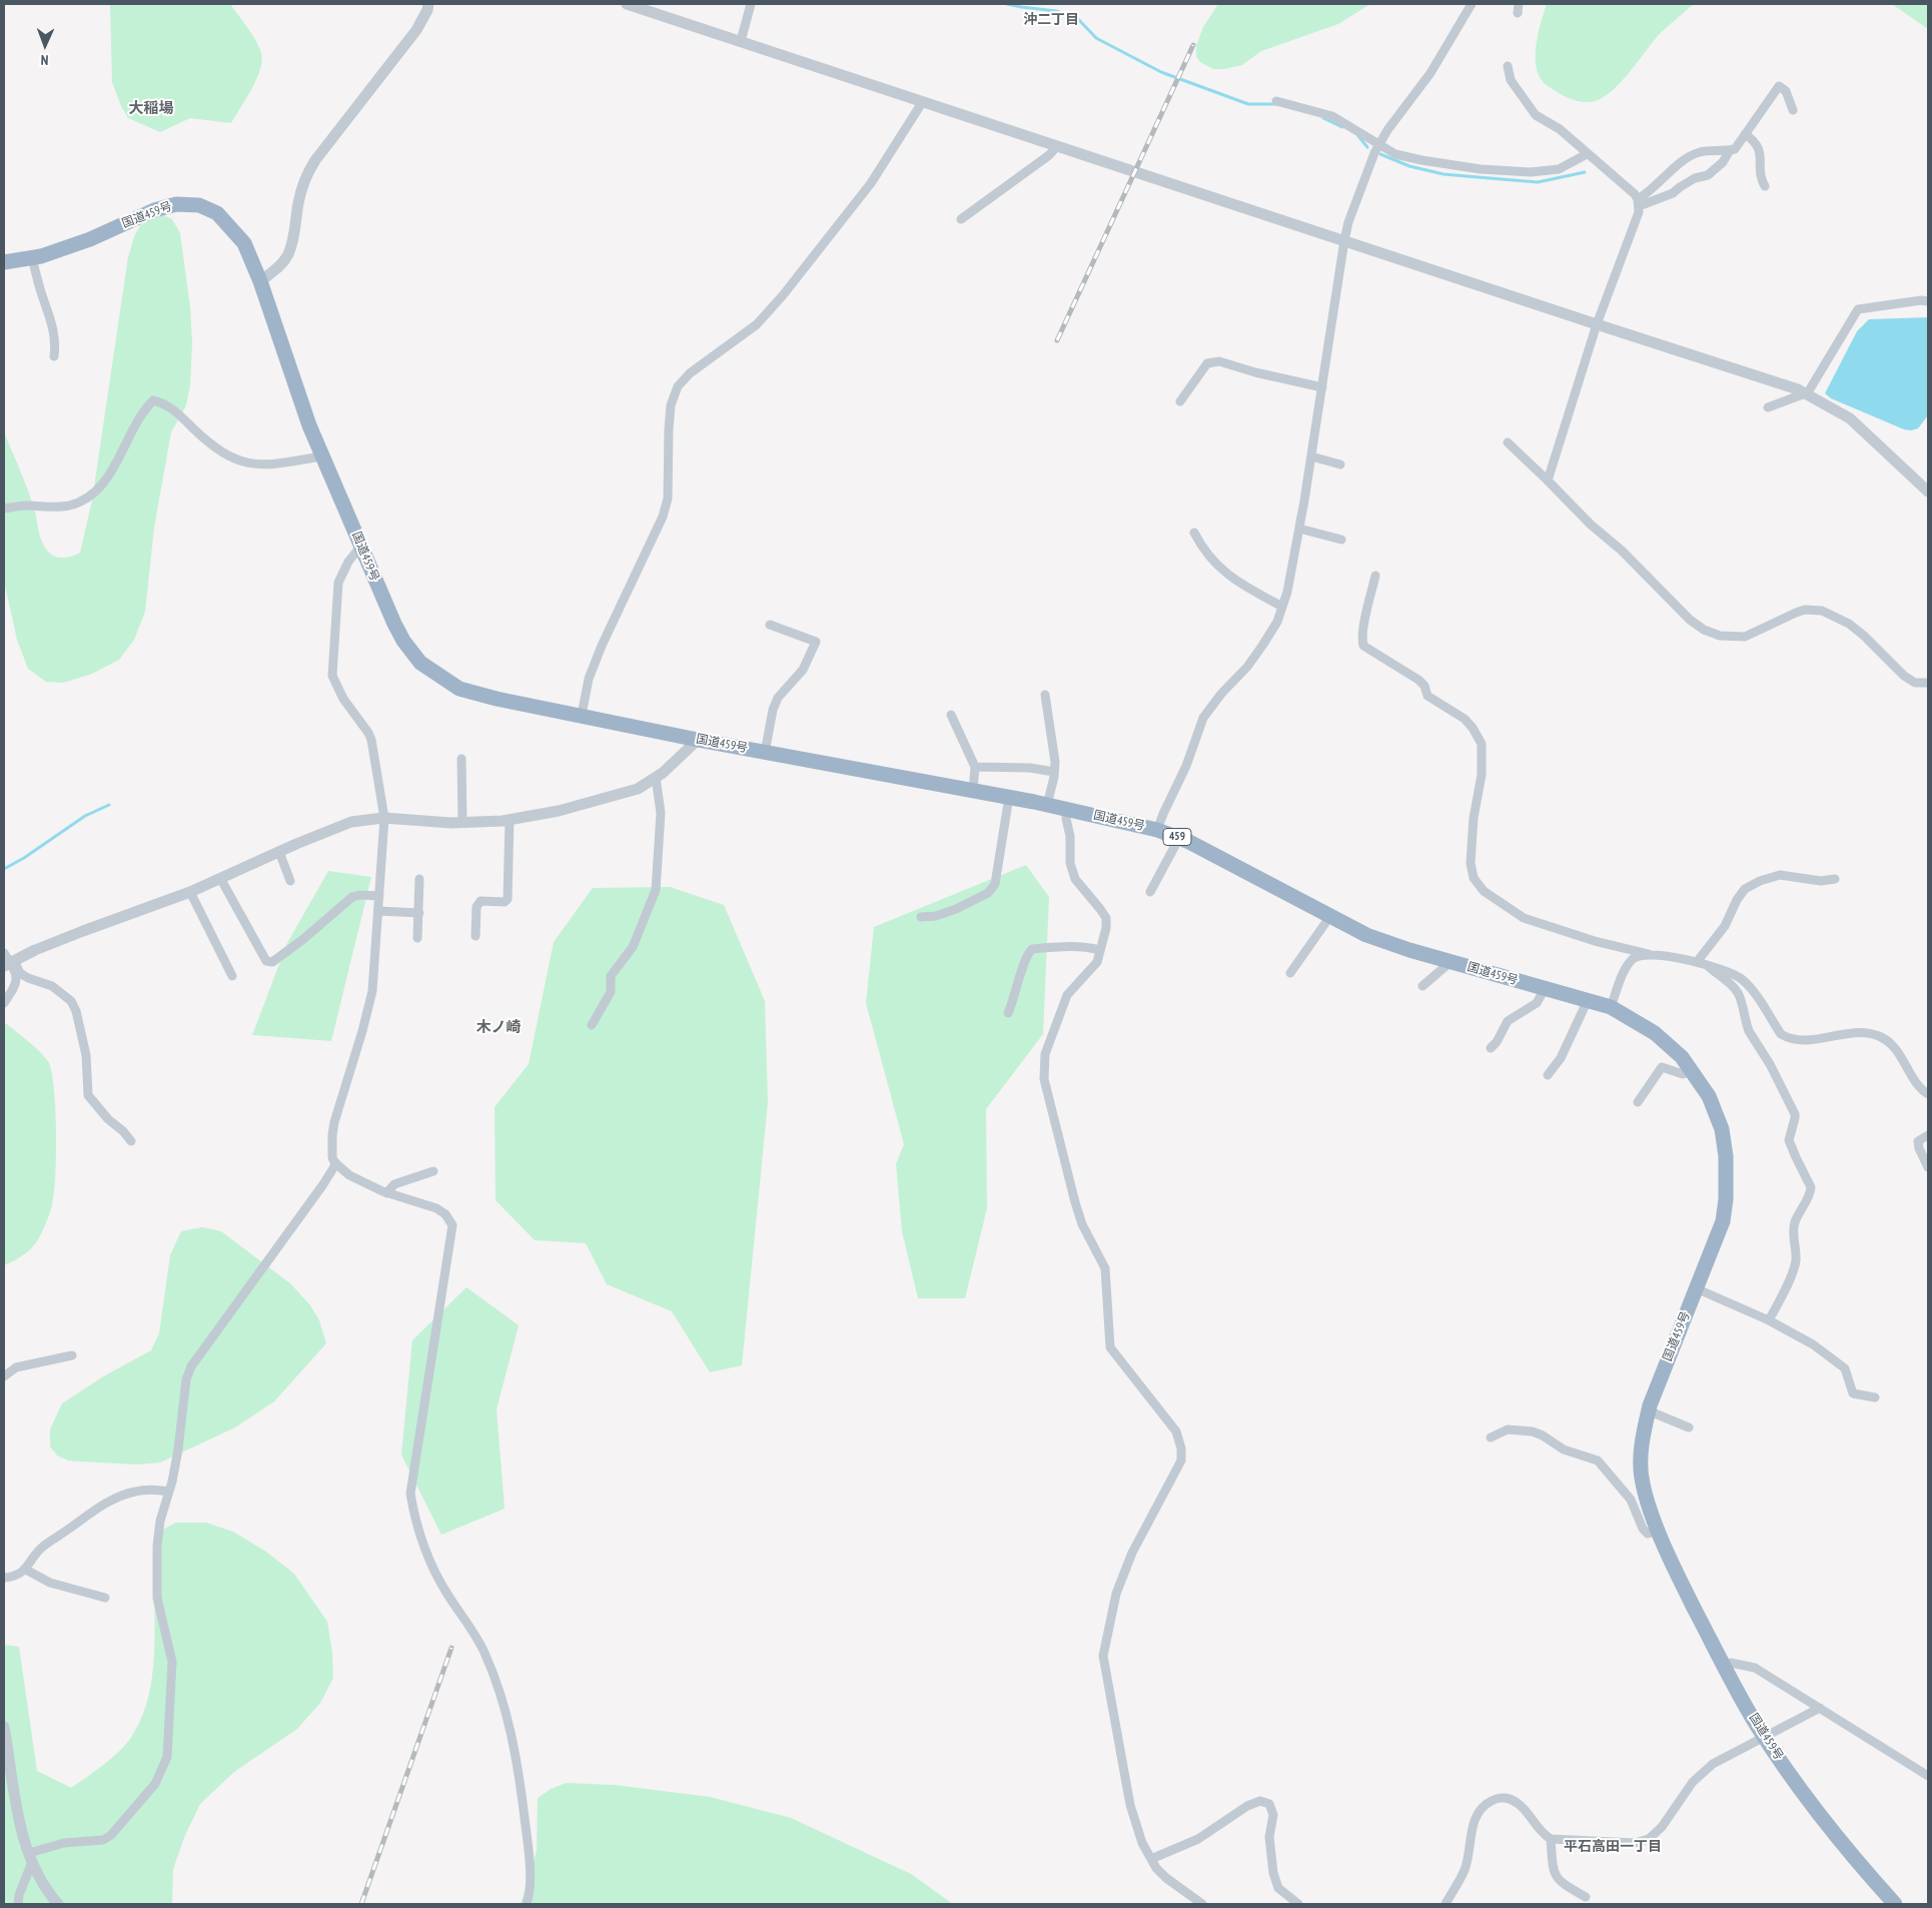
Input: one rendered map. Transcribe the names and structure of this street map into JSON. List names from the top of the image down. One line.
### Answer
{"streets":{"highway":["国道459号","459"]},"districts":["沖二丁目","大稲場","木ノ崎","平石高田一丁目"],"north":"bottom"}
